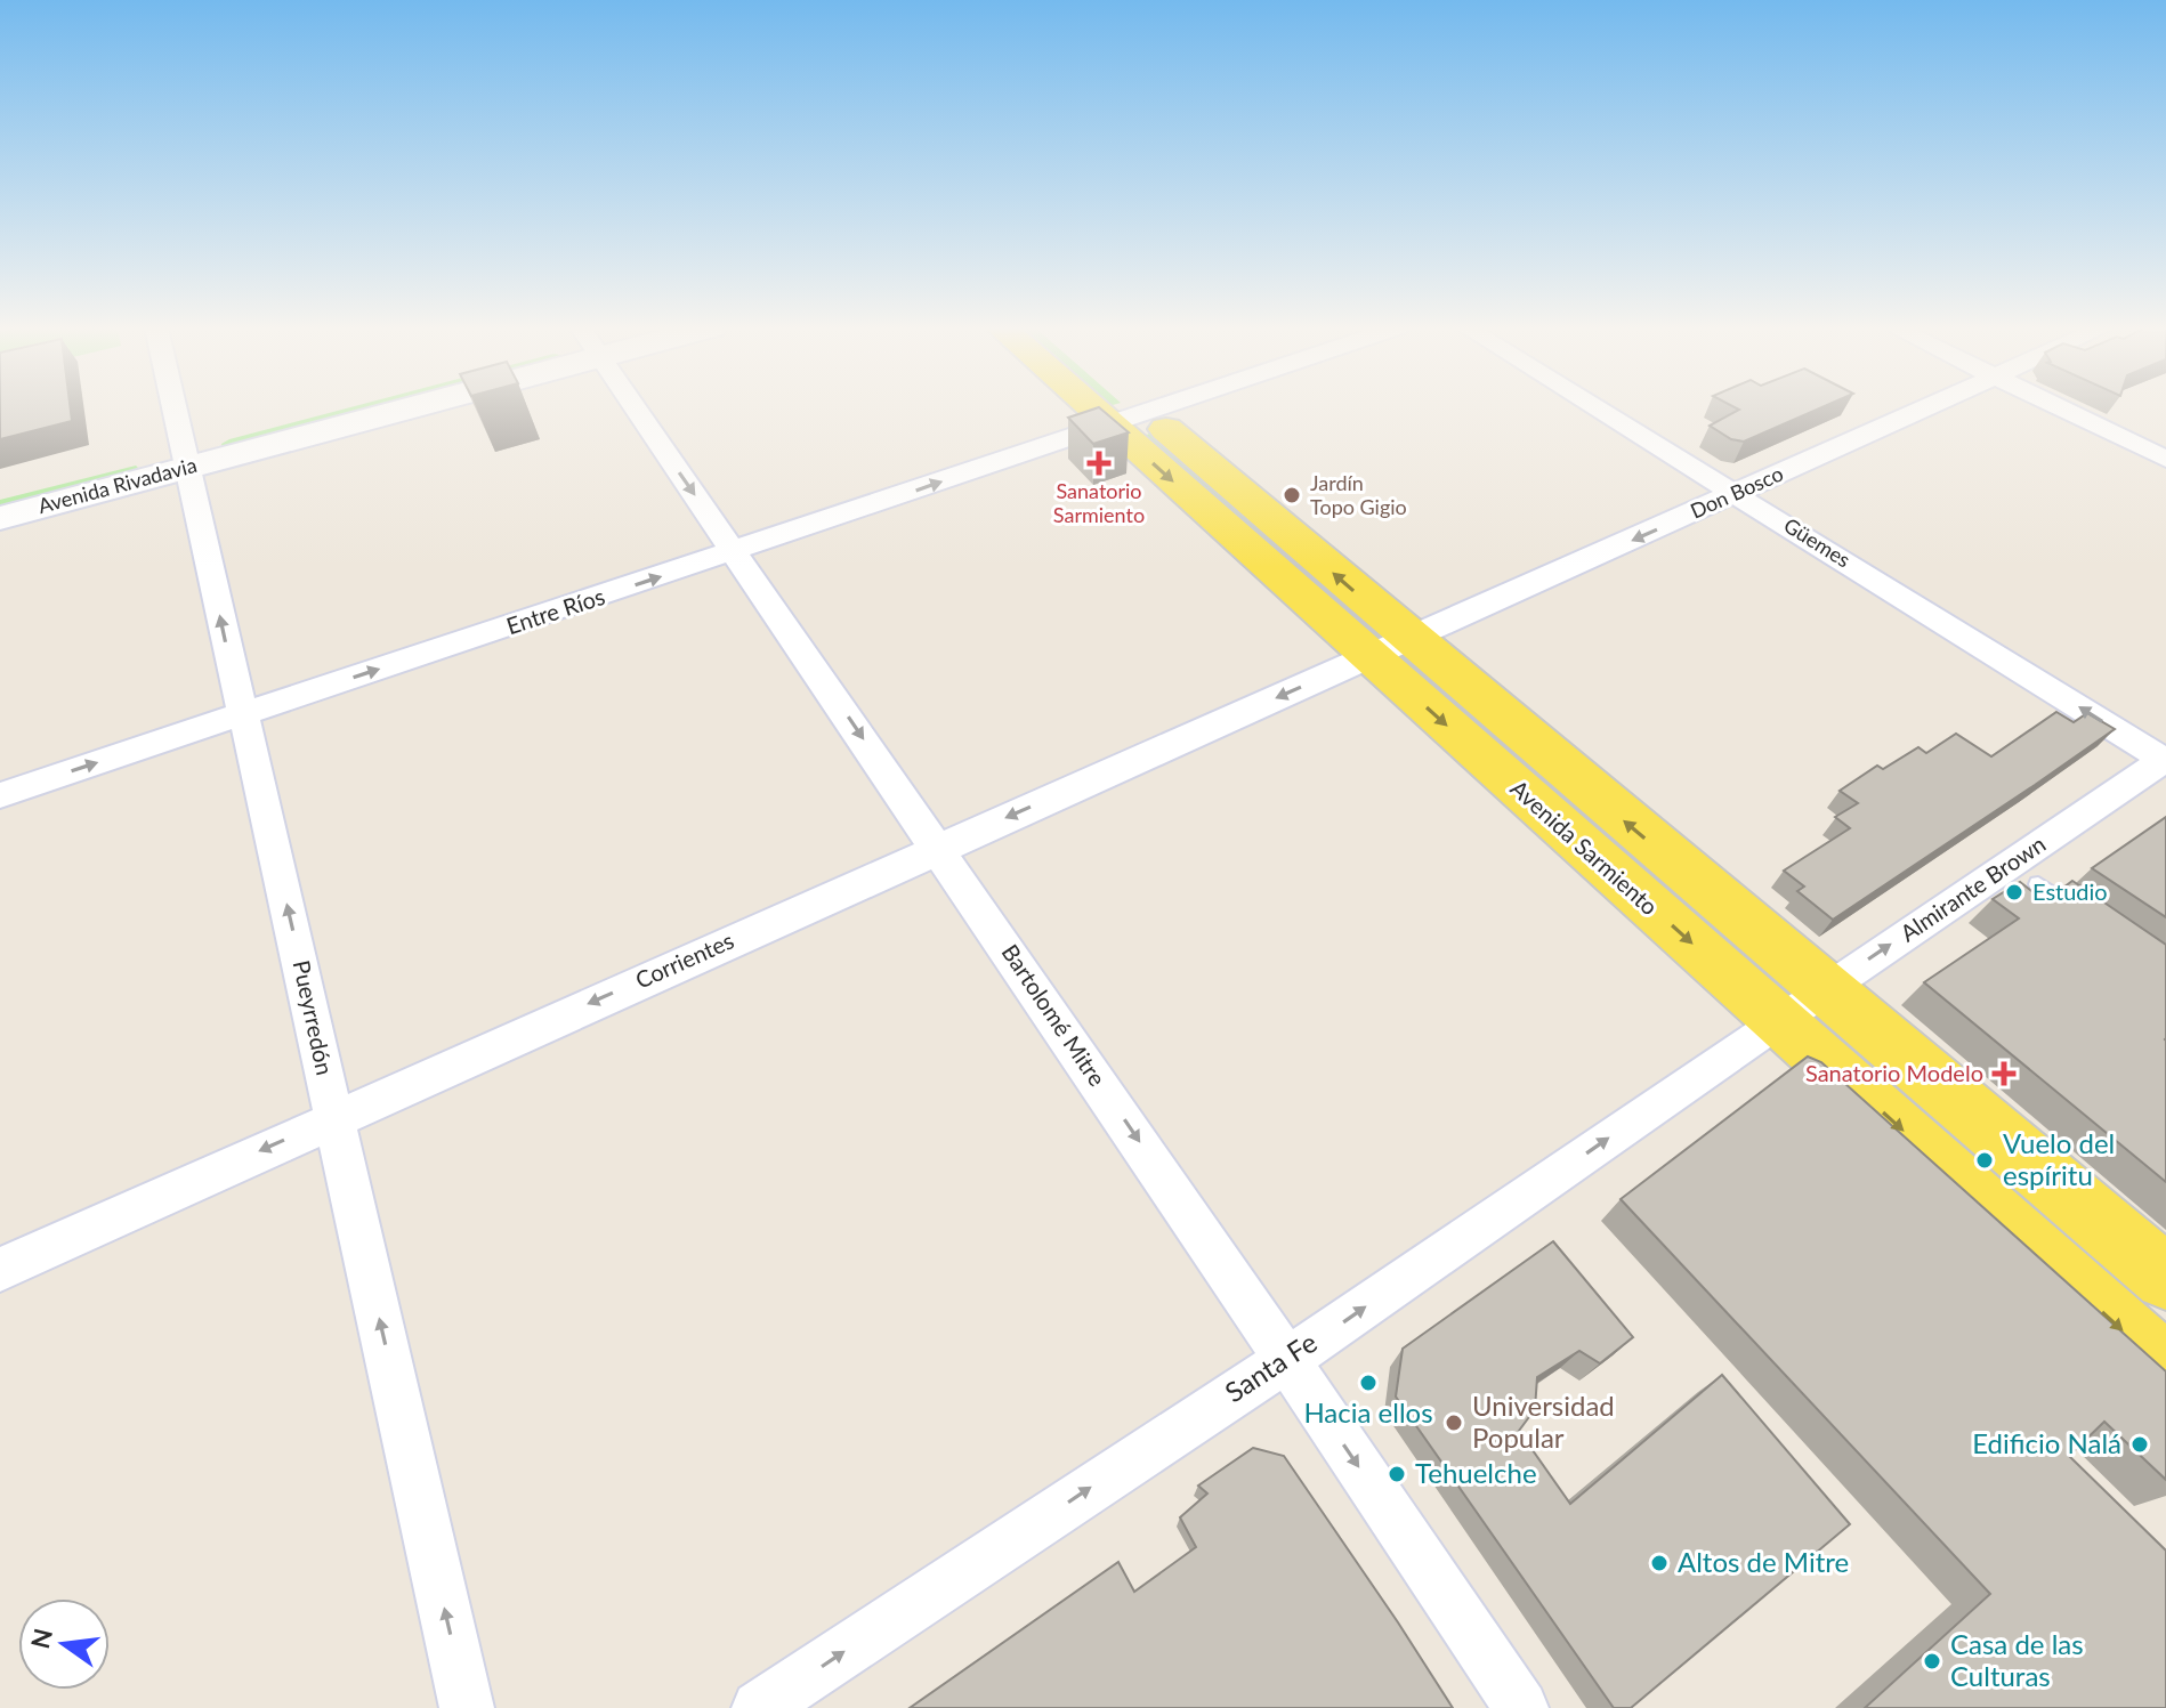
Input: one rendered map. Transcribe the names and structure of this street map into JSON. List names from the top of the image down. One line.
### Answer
{"streets":{"main road":["Avenida Rivadavia","Avenida Sarmiento"],"street":["Don Bosco","Güemes","Entre Ríos","Almirante Brown","Corrientes","Bartolomé Mitre","Pueyrredón","Santa Fe"]},"crossings":[["Avenida Rivadavia","Pueyrredón"],["Don Bosco","Güemes"],["Don Bosco","Avenida Sarmiento"],["Don Bosco","Corrientes"],["Güemes","Almirante Brown"],["Entre Ríos","Avenida Sarmiento"],["Entre Ríos","Bartolomé Mitre"],["Entre Ríos","Pueyrredón"],["Avenida Sarmiento","Almirante Brown"],["Avenida Sarmiento","Corrientes"],["Avenida Sarmiento","Santa Fe"],["Almirante Brown","Santa Fe"],["Corrientes","Bartolomé Mitre"],["Corrientes","Pueyrredón"],["Bartolomé Mitre","Santa Fe"]],"one_way":["Don Bosco","Güemes","Entre Ríos","Almirante Brown","Corrientes","Bartolomé Mitre","Pueyrredón","Santa Fe"],"places":{"health":["Sanatorio Sarmiento","Sanatorio Modelo"],"other":["Jardín Topo Gigio","Estudio","Vuelo del espíritu","Hacia ellos","Universidad Popular","Edificio Nalá","Tehuelche","Altos de Mitre","Casa de las Culturas"]},"north":"left"}
